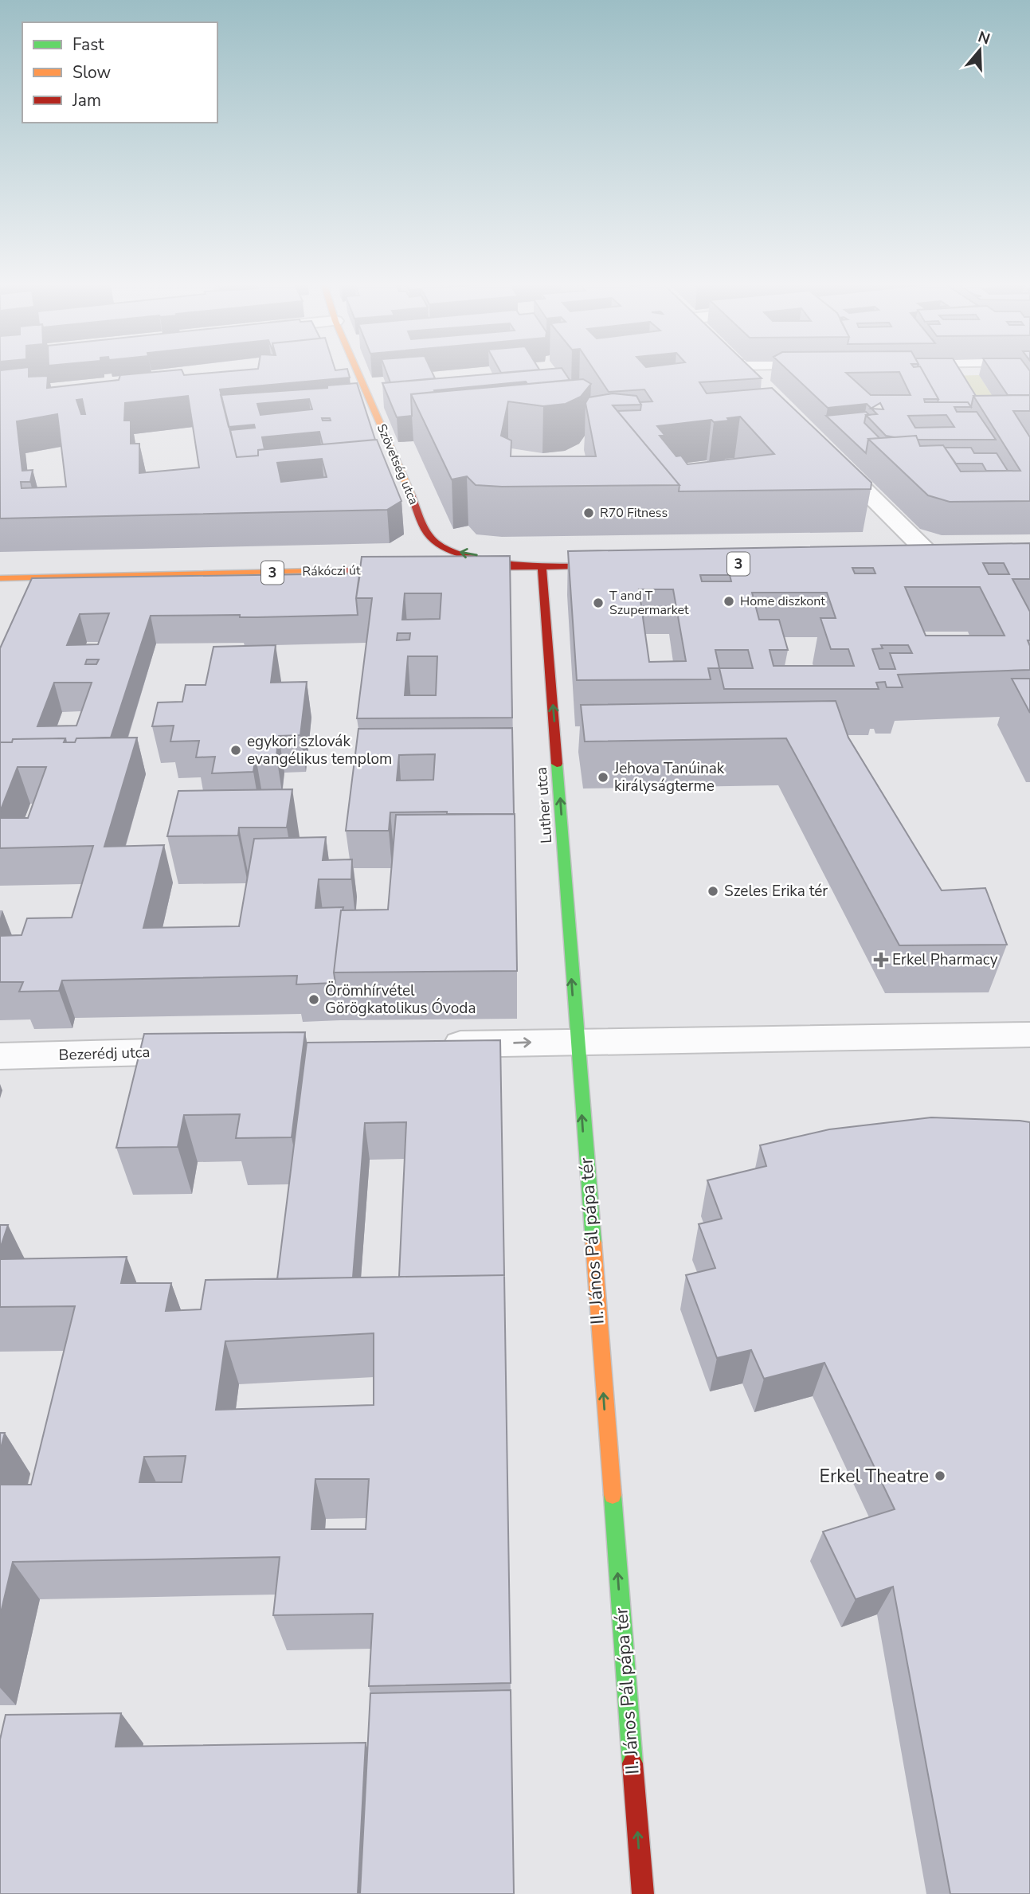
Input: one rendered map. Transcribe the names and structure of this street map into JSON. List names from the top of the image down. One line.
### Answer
{"streets":{"street":["Szövetség utca","3","Rákóczi út","Luther utca","Bezerédj utca","II. János Pál pápa tér"]},"crossings":[["Szövetség utca","Luther utca"],["Luther utca","II. János Pál pápa tér"]],"one_way":["Szövetség utca","Luther utca","II. János Pál pápa tér"],"places":{"other":["R70 Fitness","Home diszkont","T and T Szupermarket","egykori szlovák evangélikus templom","Jehova Tanúinak királyságterme","Szeles Erika tér","Örömhírvétel Görögkatolikus Óvoda","Erkel Theatre"],"health":["Erkel Pharmacy"]},"legend":["Fast","Slow","Jam"],"north":"top"}
